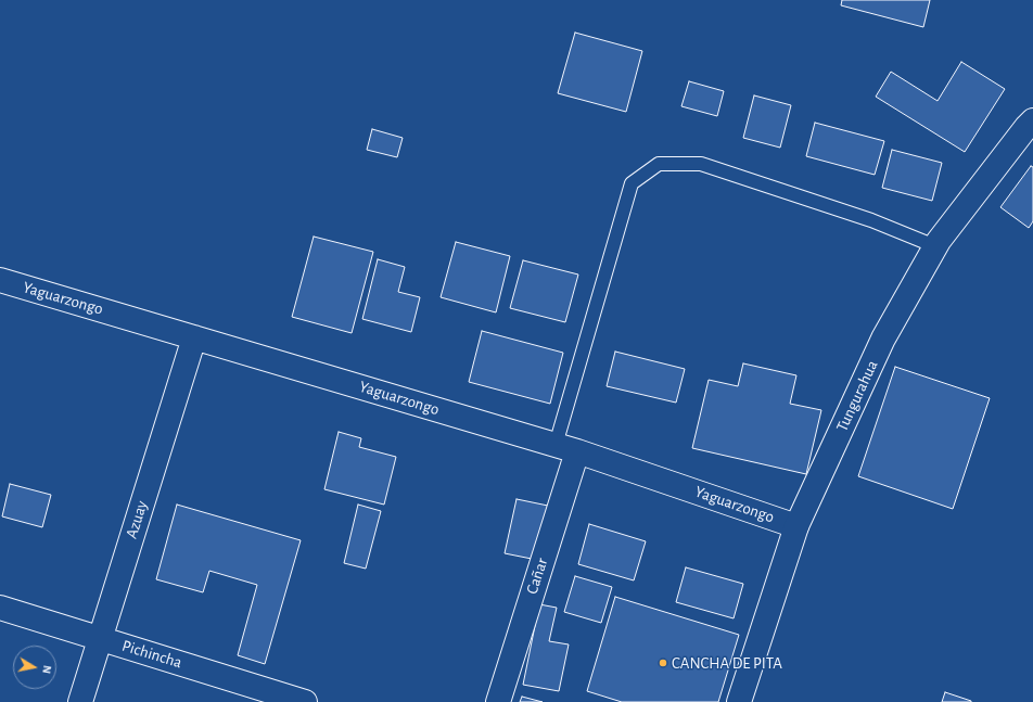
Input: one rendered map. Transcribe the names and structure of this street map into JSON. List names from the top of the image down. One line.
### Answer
{"streets":{"street":["Yaguarzongo","Tungurahua","Azuay","Cañar","Pichincha"]},"crossings":[["Yaguarzongo","Tungurahua"],["Yaguarzongo","Azuay"],["Yaguarzongo","Cañar"],["Azuay","Pichincha"]],"places":["CANCHA DE PITA"],"north":"right"}
